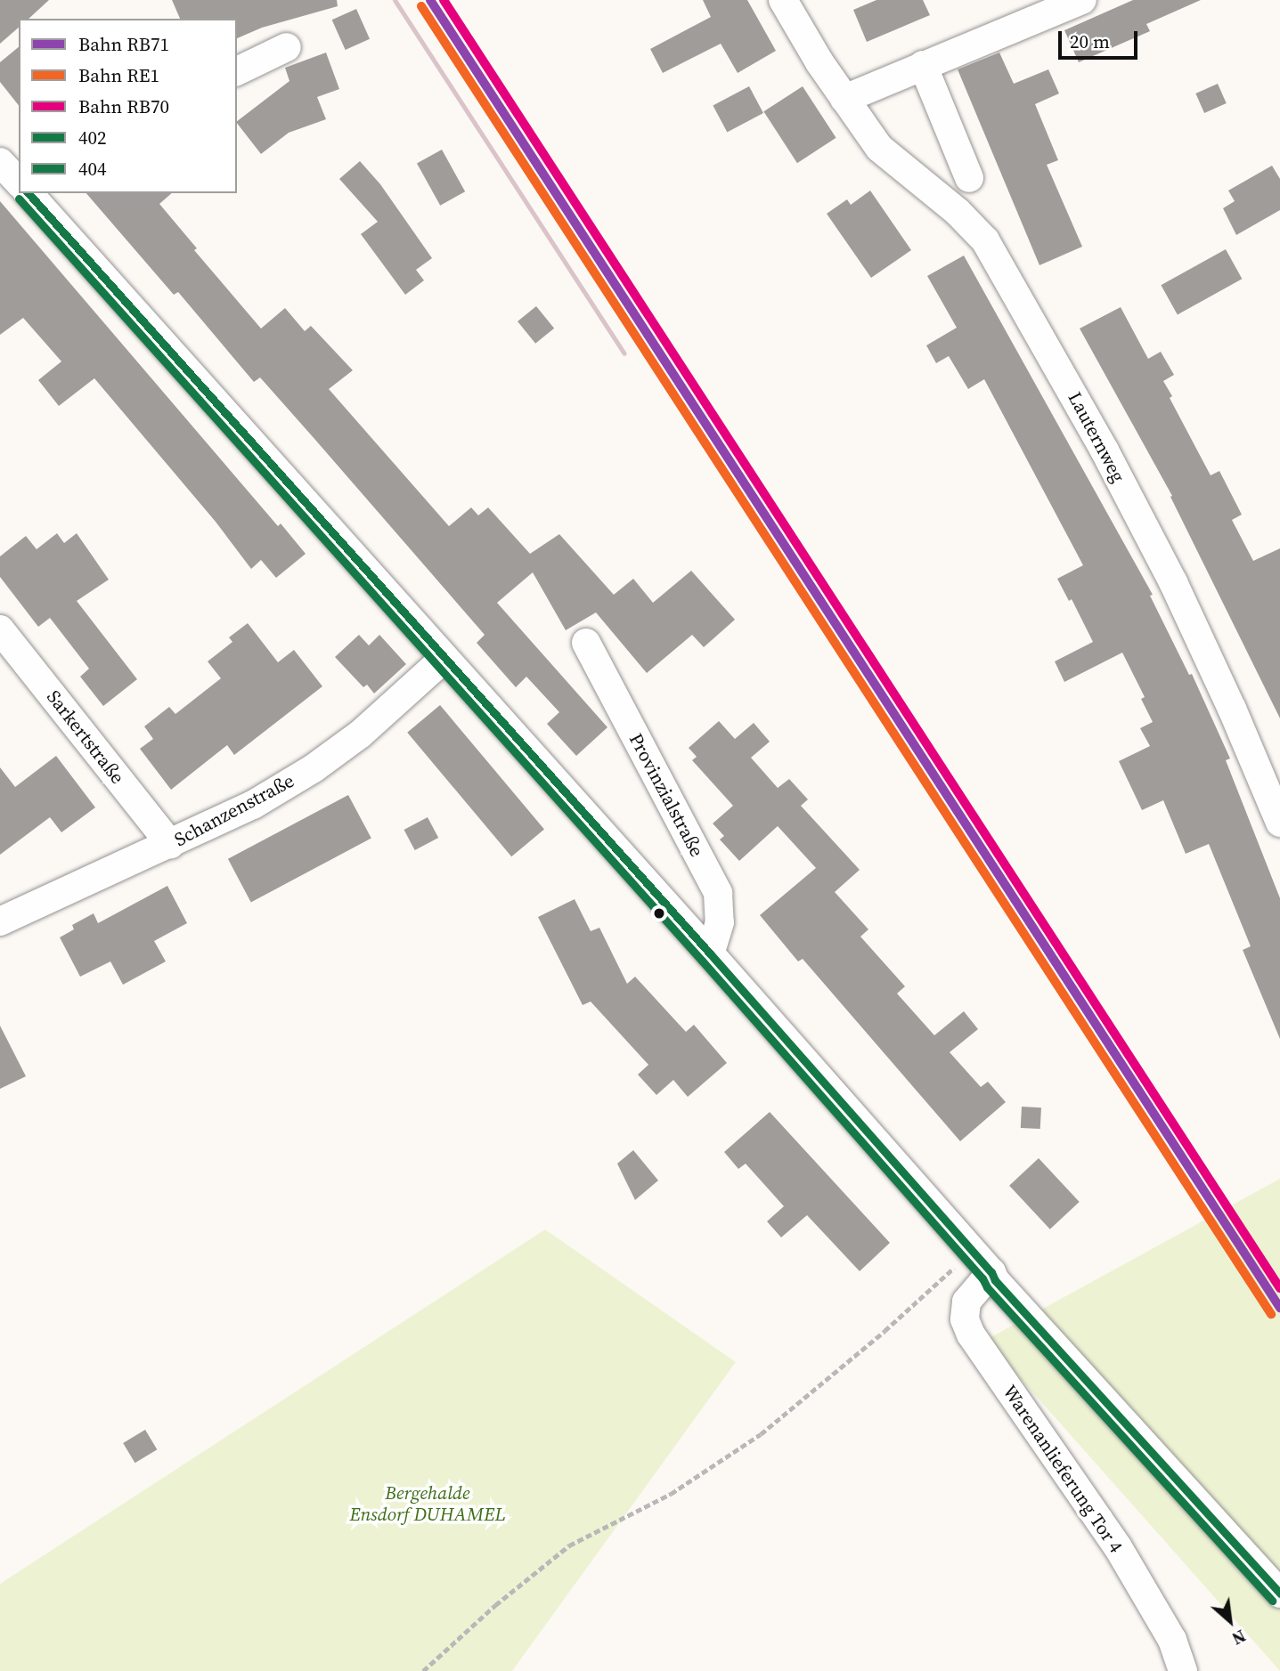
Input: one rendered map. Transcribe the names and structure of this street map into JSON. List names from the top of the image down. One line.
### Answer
{"streets":{"street":["Lauternweg","Sarkertstraße","Provinzialstraße","Schanzenstraße","Warenanlieferung Tor 4"]},"crossings":[["Sarkertstraße","Schanzenstraße"]],"parks":["Bergehalde Ensdorf DUHAMEL"],"lines":["rail line RB71","rail line RB70","rail line RE1","transit line 402","transit line 404"],"legend":["Bahn RB71","Bahn RE1","Bahn RB70","402","404"],"scale_bar":"20 m","north":"bottom right"}
